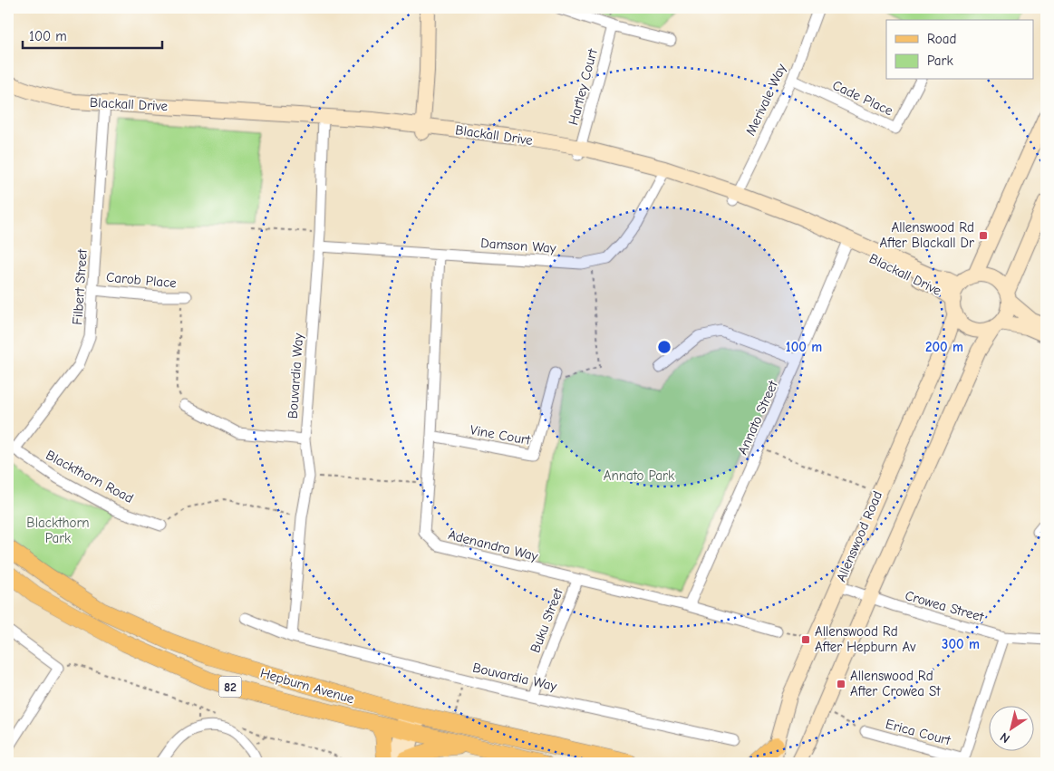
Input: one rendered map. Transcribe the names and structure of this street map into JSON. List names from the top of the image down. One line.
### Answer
{"streets":{"main road":["Hepburn Avenue","82"],"street":["Hartley Court","Cade Place","Merivale Way","Blackall Drive","Damson Way","Carob Place","Filbert Street","Bouvardia Way","Annato Street","Vine Court","Blackthorn Road","Allenswood Road","Adenandra Way","Crowea Street","Buku Street","Erica Court"]},"crossings":[["Hartley Court","Blackall Drive"],["Cade Place","Merivale Way"],["Merivale Way","Blackall Drive"],["Blackall Drive","Damson Way"],["Blackall Drive","Filbert Street"],["Blackall Drive","Bouvardia Way"],["Blackall Drive","Annato Street"],["Blackall Drive","Allenswood Road"],["Damson Way","Bouvardia Way"],["Damson Way","Adenandra Way"],["Carob Place","Filbert Street"],["Filbert Street","Blackthorn Road"],["Bouvardia Way","Buku Street"],["Annato Street","Adenandra Way"],["Vine Court","Adenandra Way"],["Allenswood Road","Crowea Street"],["Adenandra Way","Buku Street"]],"parks":["Annato Park","Blackthorn Park"],"places":{"transit":["Allenswood Rd After Blackall Dr","Allenswood Rd After Hepburn Av","Allenswood Rd After Crowea St"]},"legend":["Road","Park"],"scale_bar":"100 m","north":"bottom left","rings":["100 m","200 m","300 m"]}
